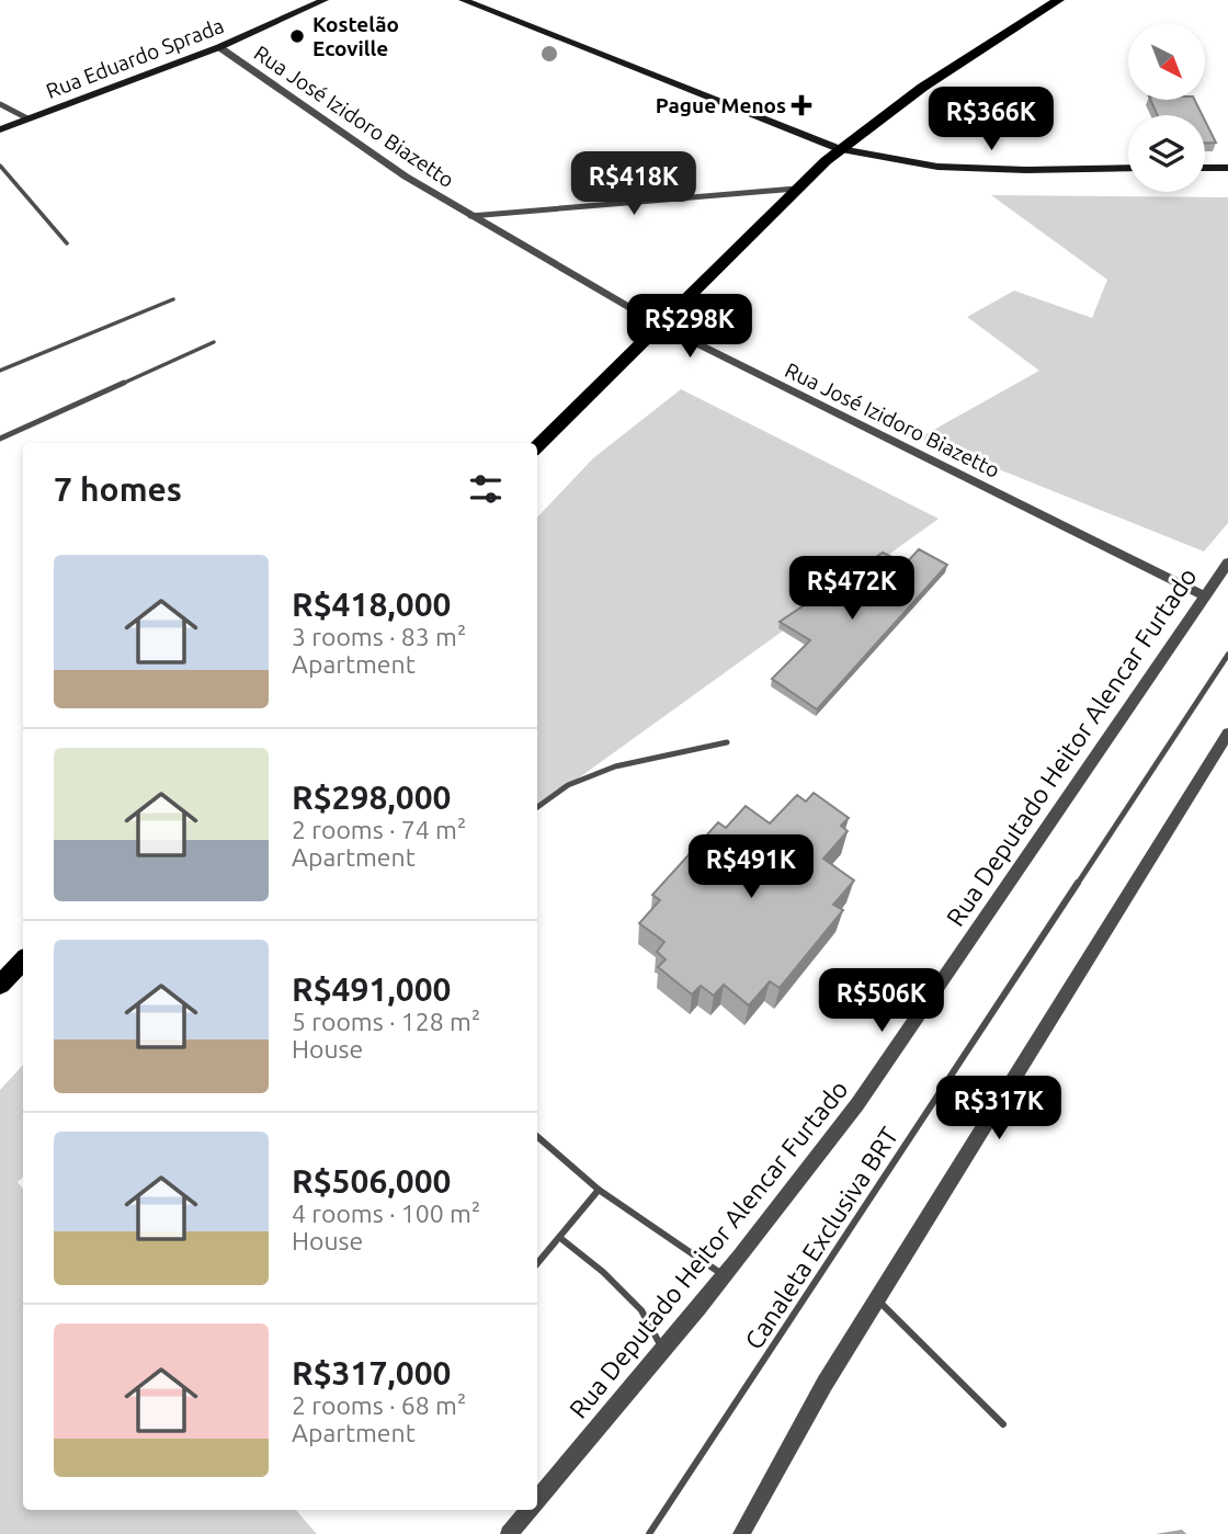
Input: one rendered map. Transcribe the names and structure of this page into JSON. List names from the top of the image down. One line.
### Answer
{"streets":{"main road":["Rua Eduardo Sprada"],"street":["Rua José Izidoro Biazetto","Rua Deputado Heitor Alencar Furtado"],"lane":["Canaleta Exclusiva BRT"]},"crossings":[["Rua Eduardo Sprada","Rua José Izidoro Biazetto"],["Rua José Izidoro Biazetto","Rua Deputado Heitor Alencar Furtado"]],"places":{"other":["Kostelão Ecoville"],"health":["Pague Menos"]},"north":"bottom right","page":{"price":["R$366K","R$418K","R$298K","R$472K","R$491K","R$506K","R$317K"],"heading":"7 homes","list":[{"name":"R$418,000","note":"3 rooms · 83 m² · Apartment"},{"name":"R$298,000","note":"2 rooms · 74 m² · Apartment"},{"name":"R$491,000","note":"5 rooms · 128 m² · House"},{"name":"R$506,000","note":"4 rooms · 100 m² · House"},{"name":"R$317,000","note":"2 rooms · 68 m² · Apartment"}]}}
